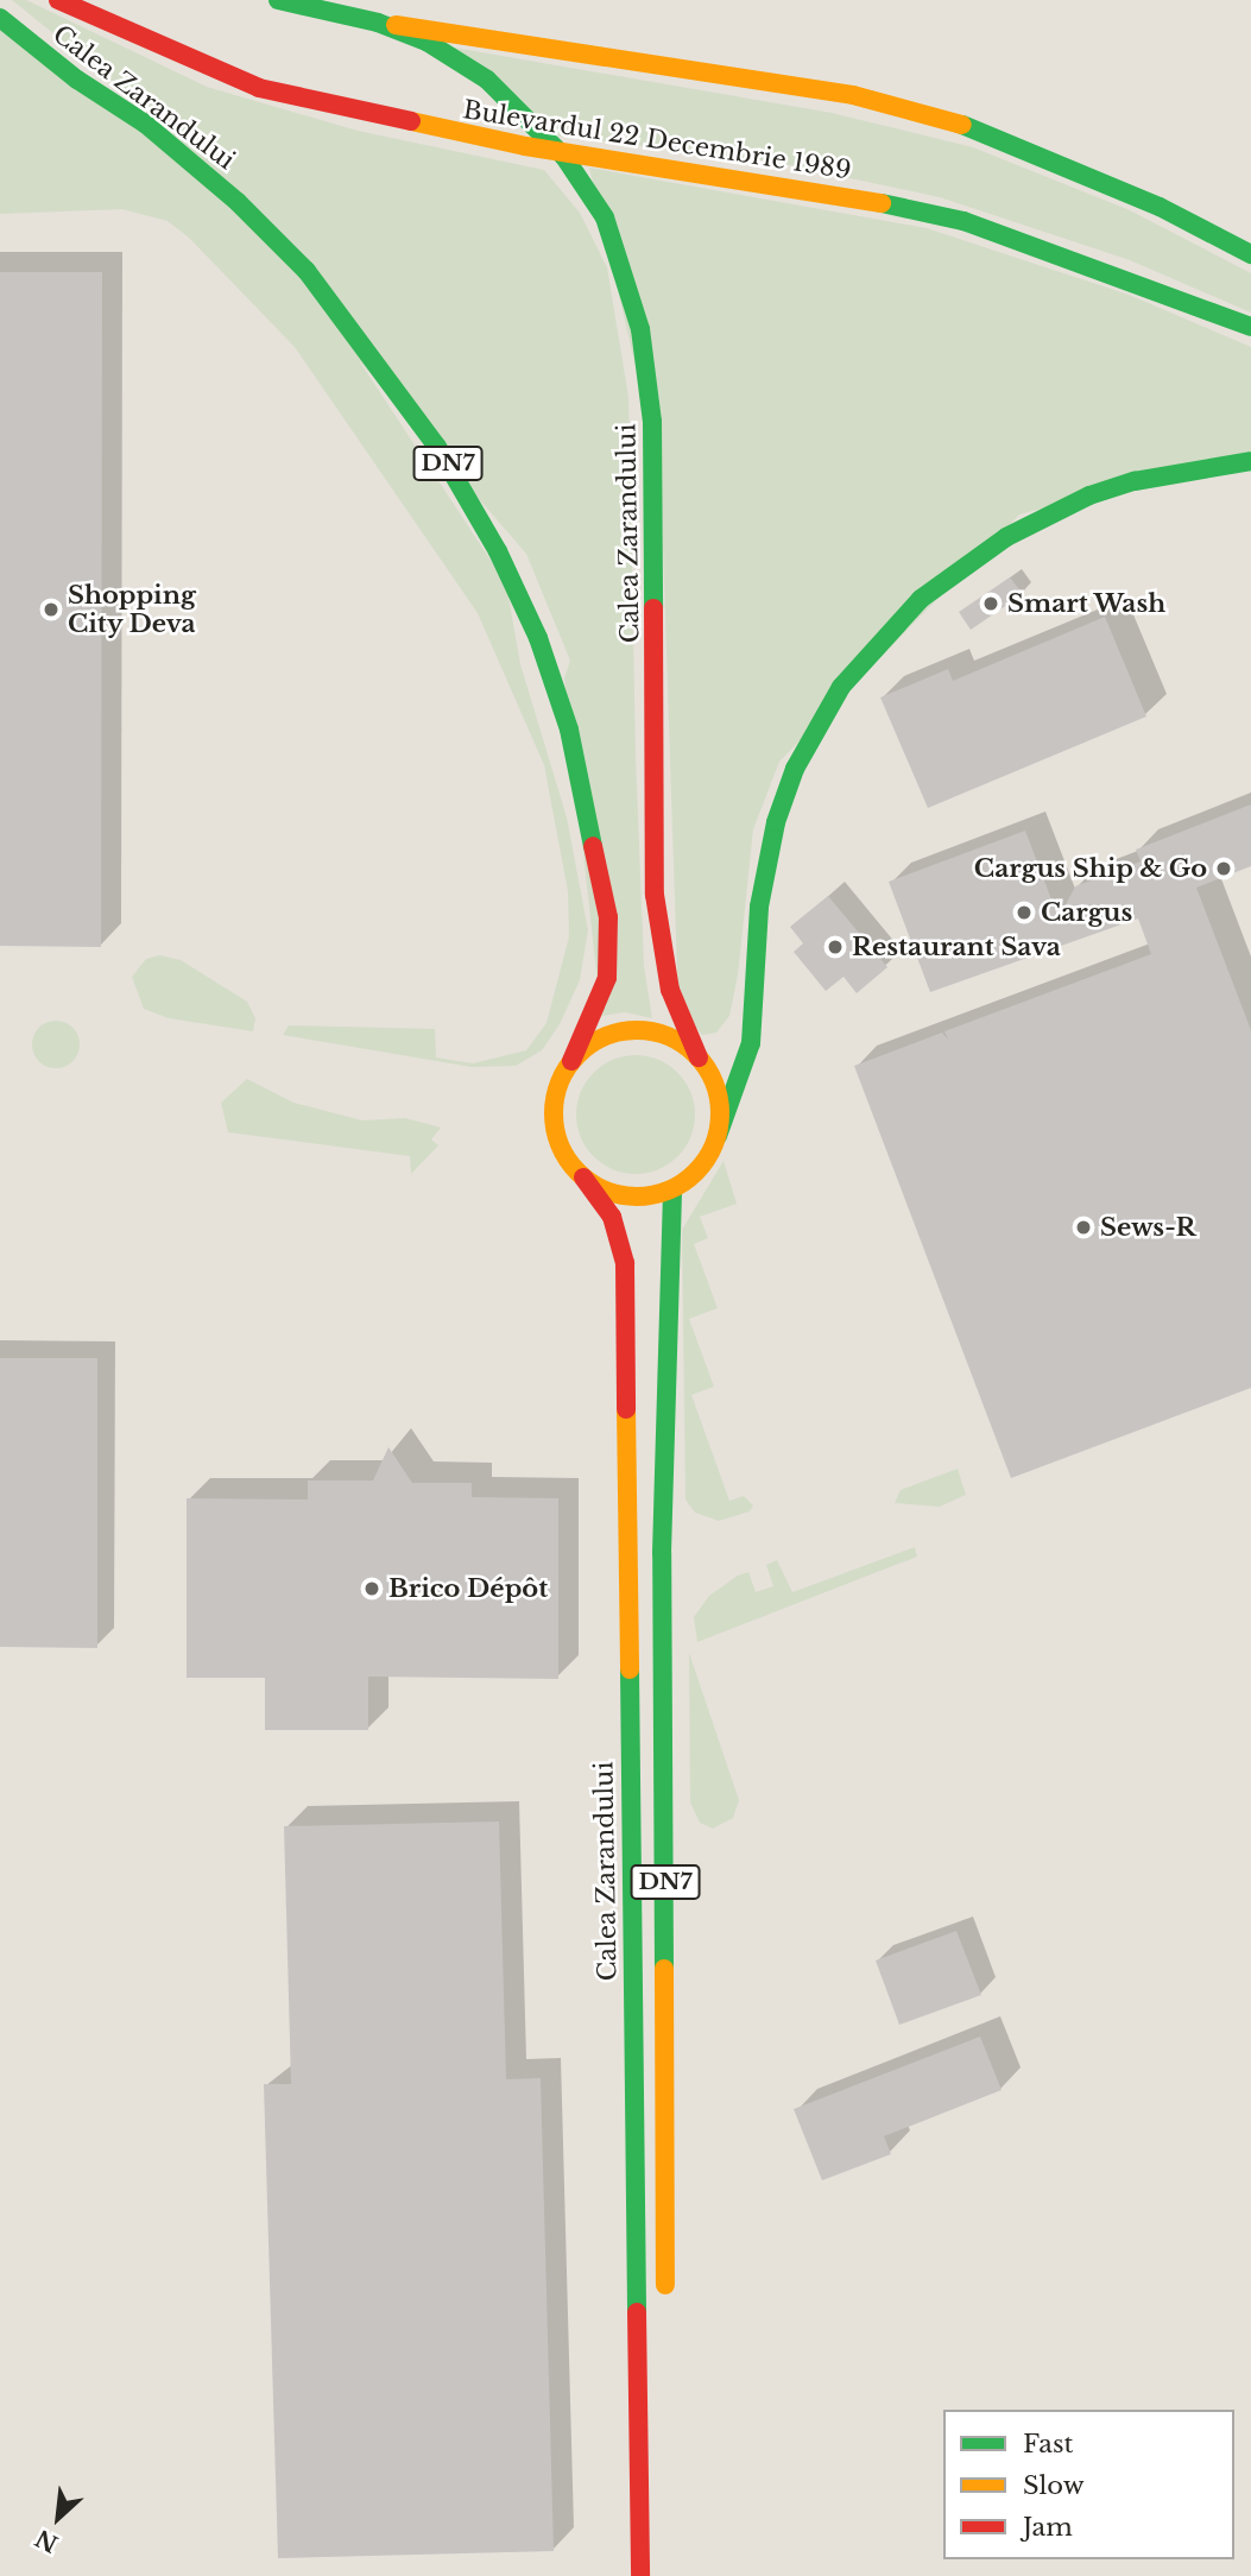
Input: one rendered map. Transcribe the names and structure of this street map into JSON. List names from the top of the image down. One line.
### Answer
{"streets":{"main road":["Calea Zarandului","Bulevardul 22 Decembrie 1989","DN7"]},"crossings":[["Calea Zarandului","DN7"]],"places":["Smart Wash","Shopping City Deva","Cargus Ship & Go","Cargus","Restaurant Sava","Sews-R","Brico Dépôt"],"legend":["Fast","Slow","Jam"],"north":"bottom left"}
